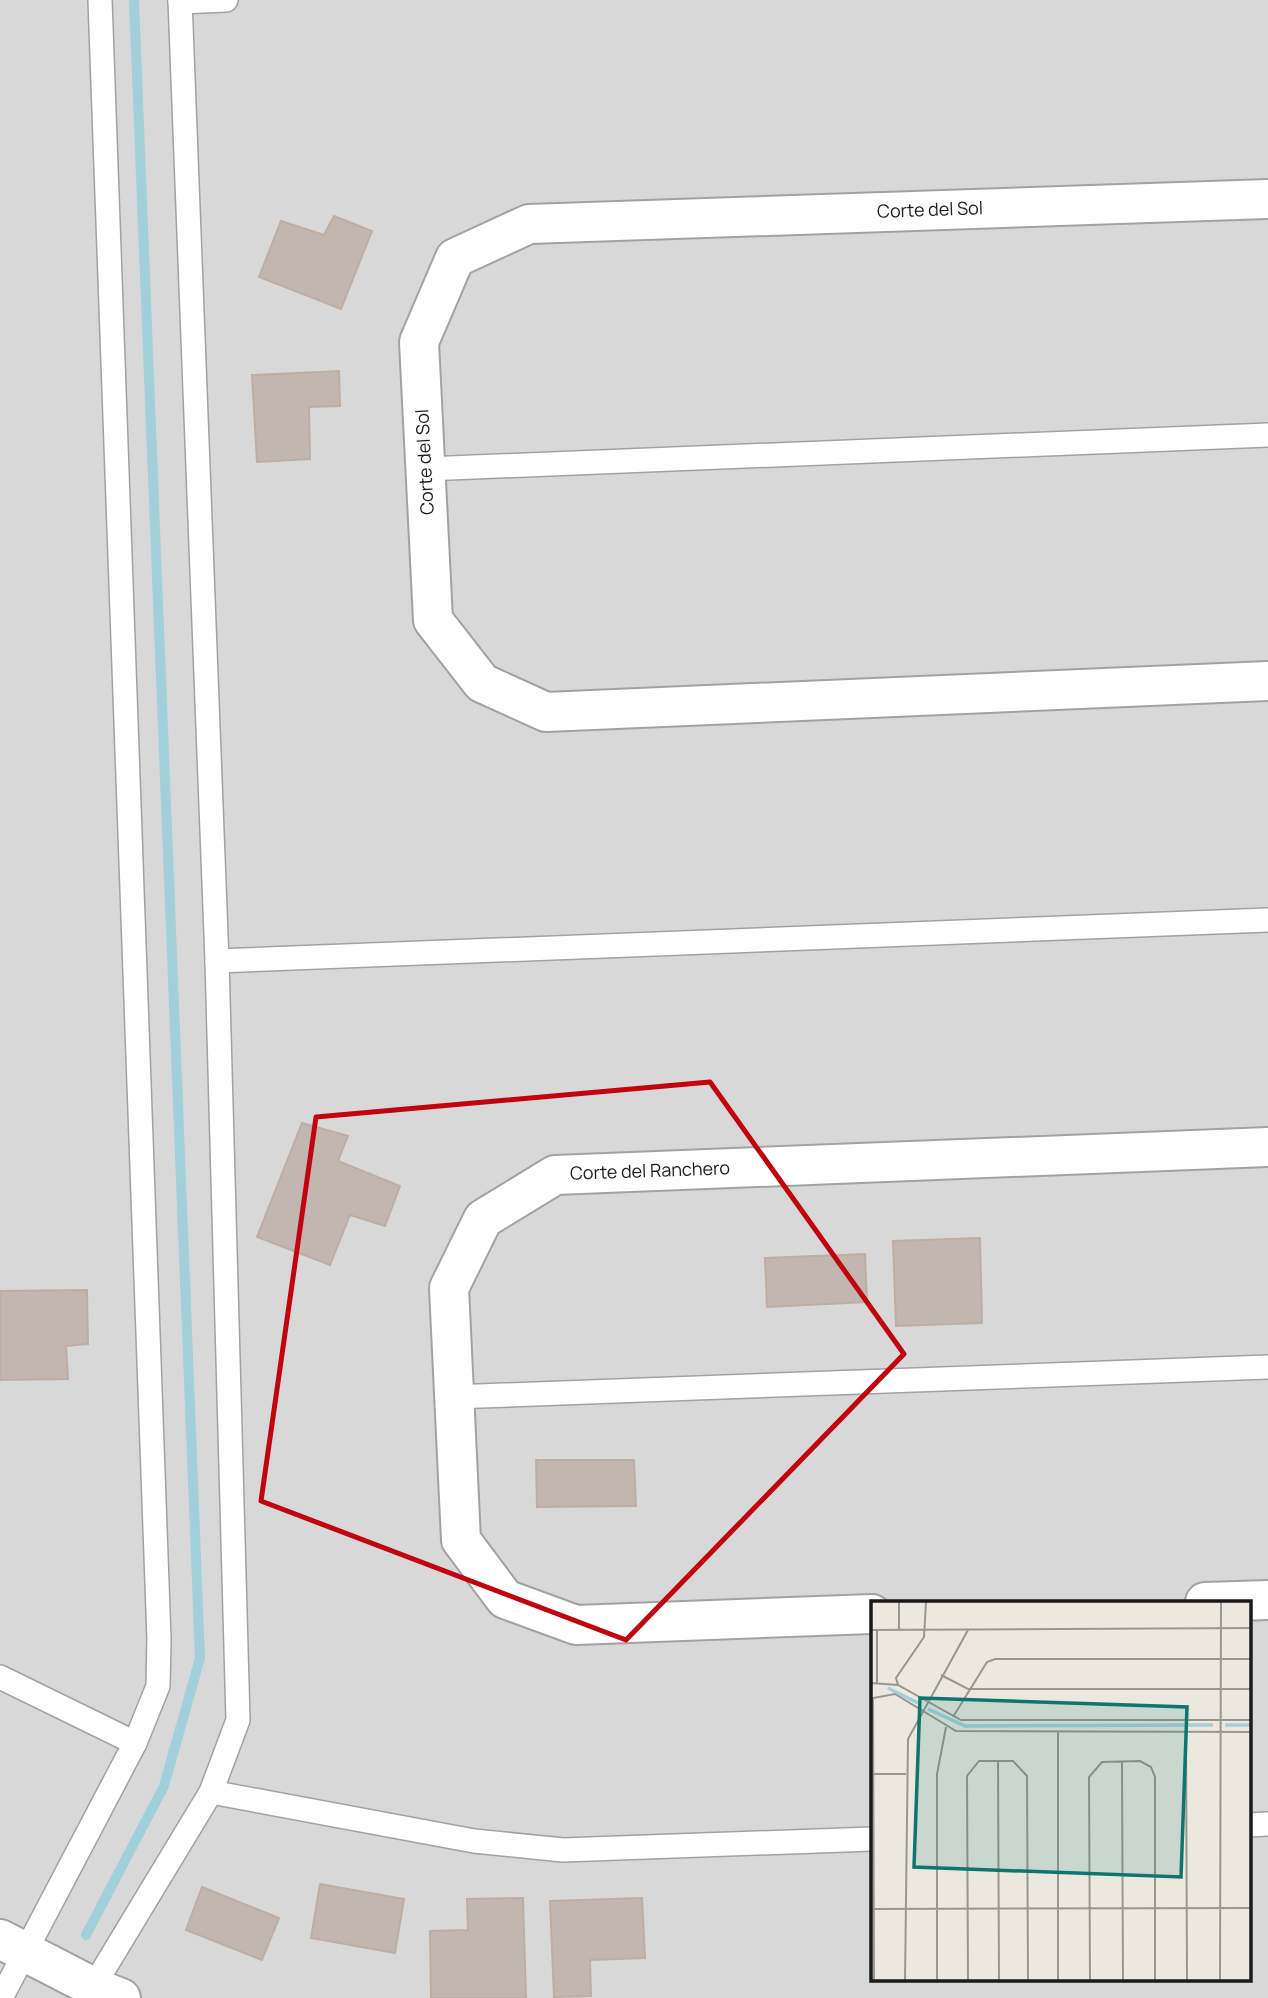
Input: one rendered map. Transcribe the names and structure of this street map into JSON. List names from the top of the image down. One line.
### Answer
{"streets":{"street":["Corte del Sol","Corte del Ranchero"]}}
